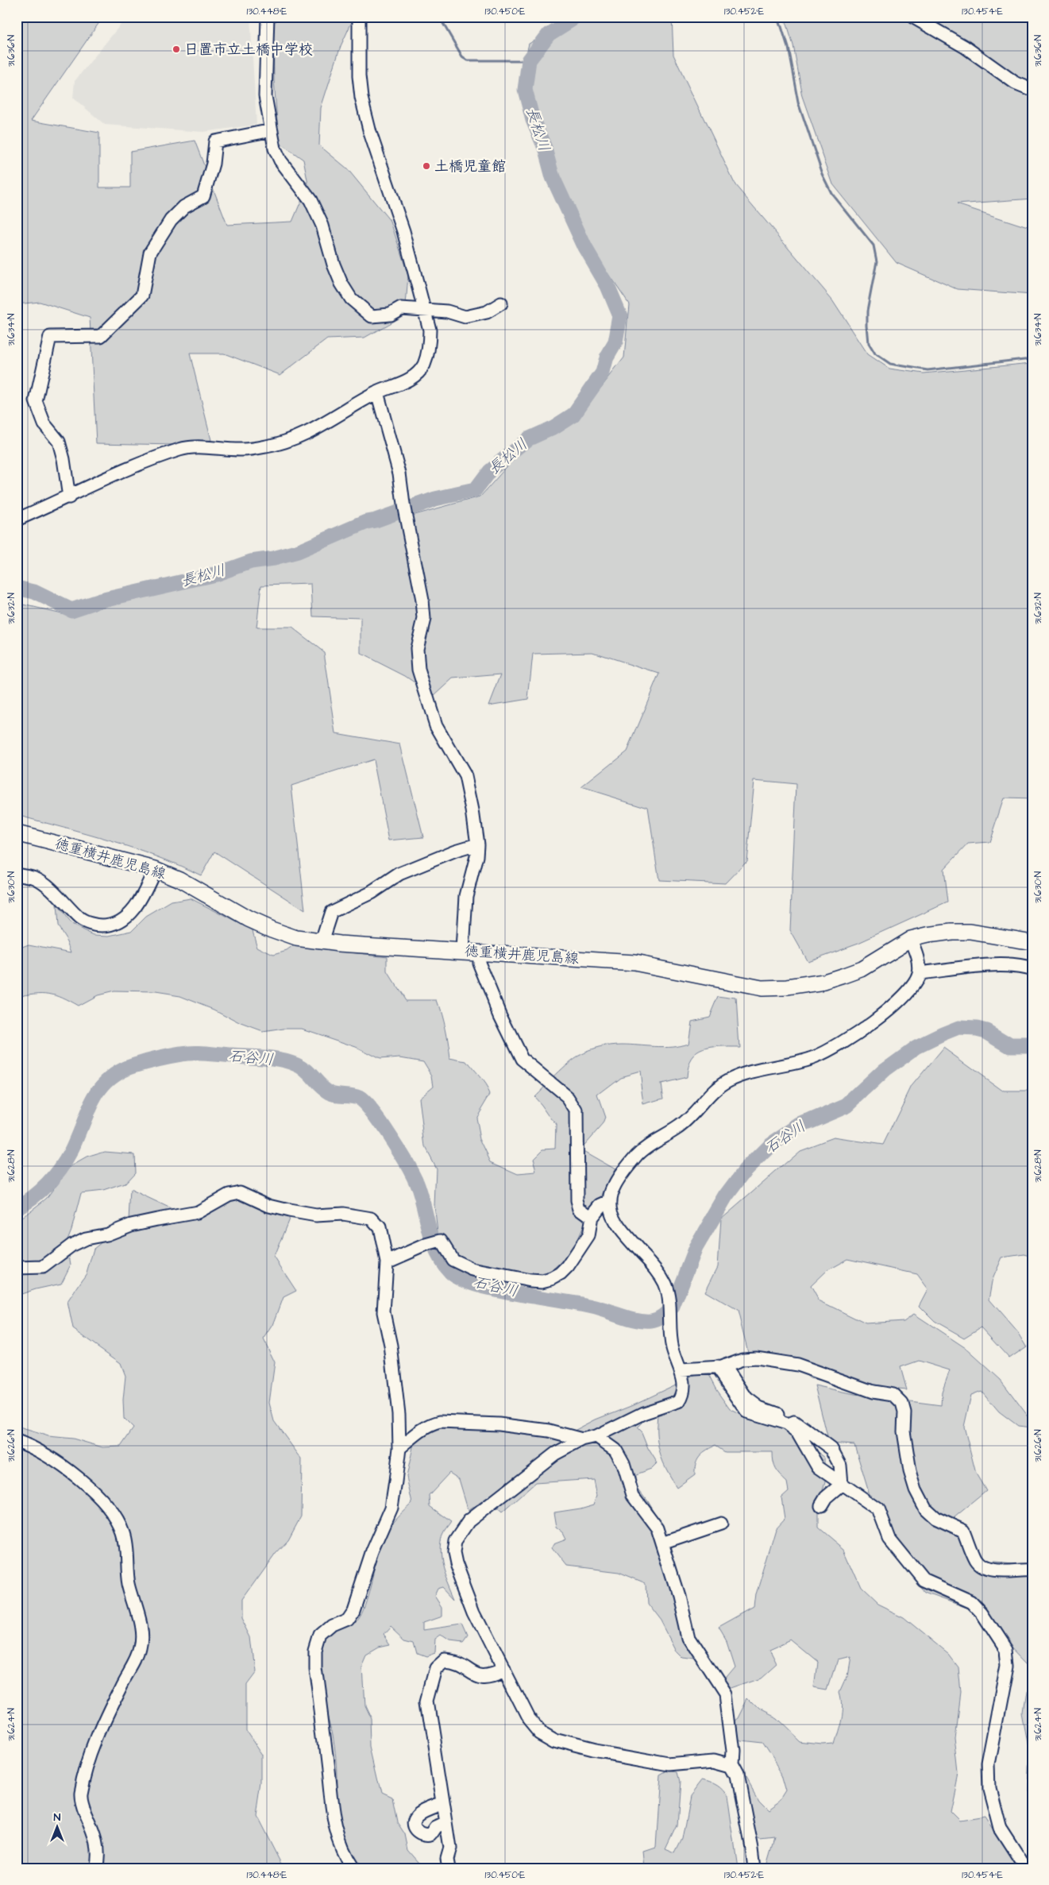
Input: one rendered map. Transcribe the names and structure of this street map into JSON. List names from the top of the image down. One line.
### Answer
{"streets":{"main road":["徳重横井鹿児島線"]},"water":["長松川","石谷川"],"places":["日置市立土橋中学校","土橋児童館"],"north":"top","coordinates":["130.448°E","130.450°E","130.452°E","130.454°E","31.636°N","31.634°N","31.632°N","31.630°N","31.628°N","31.626°N","31.624°N"]}
